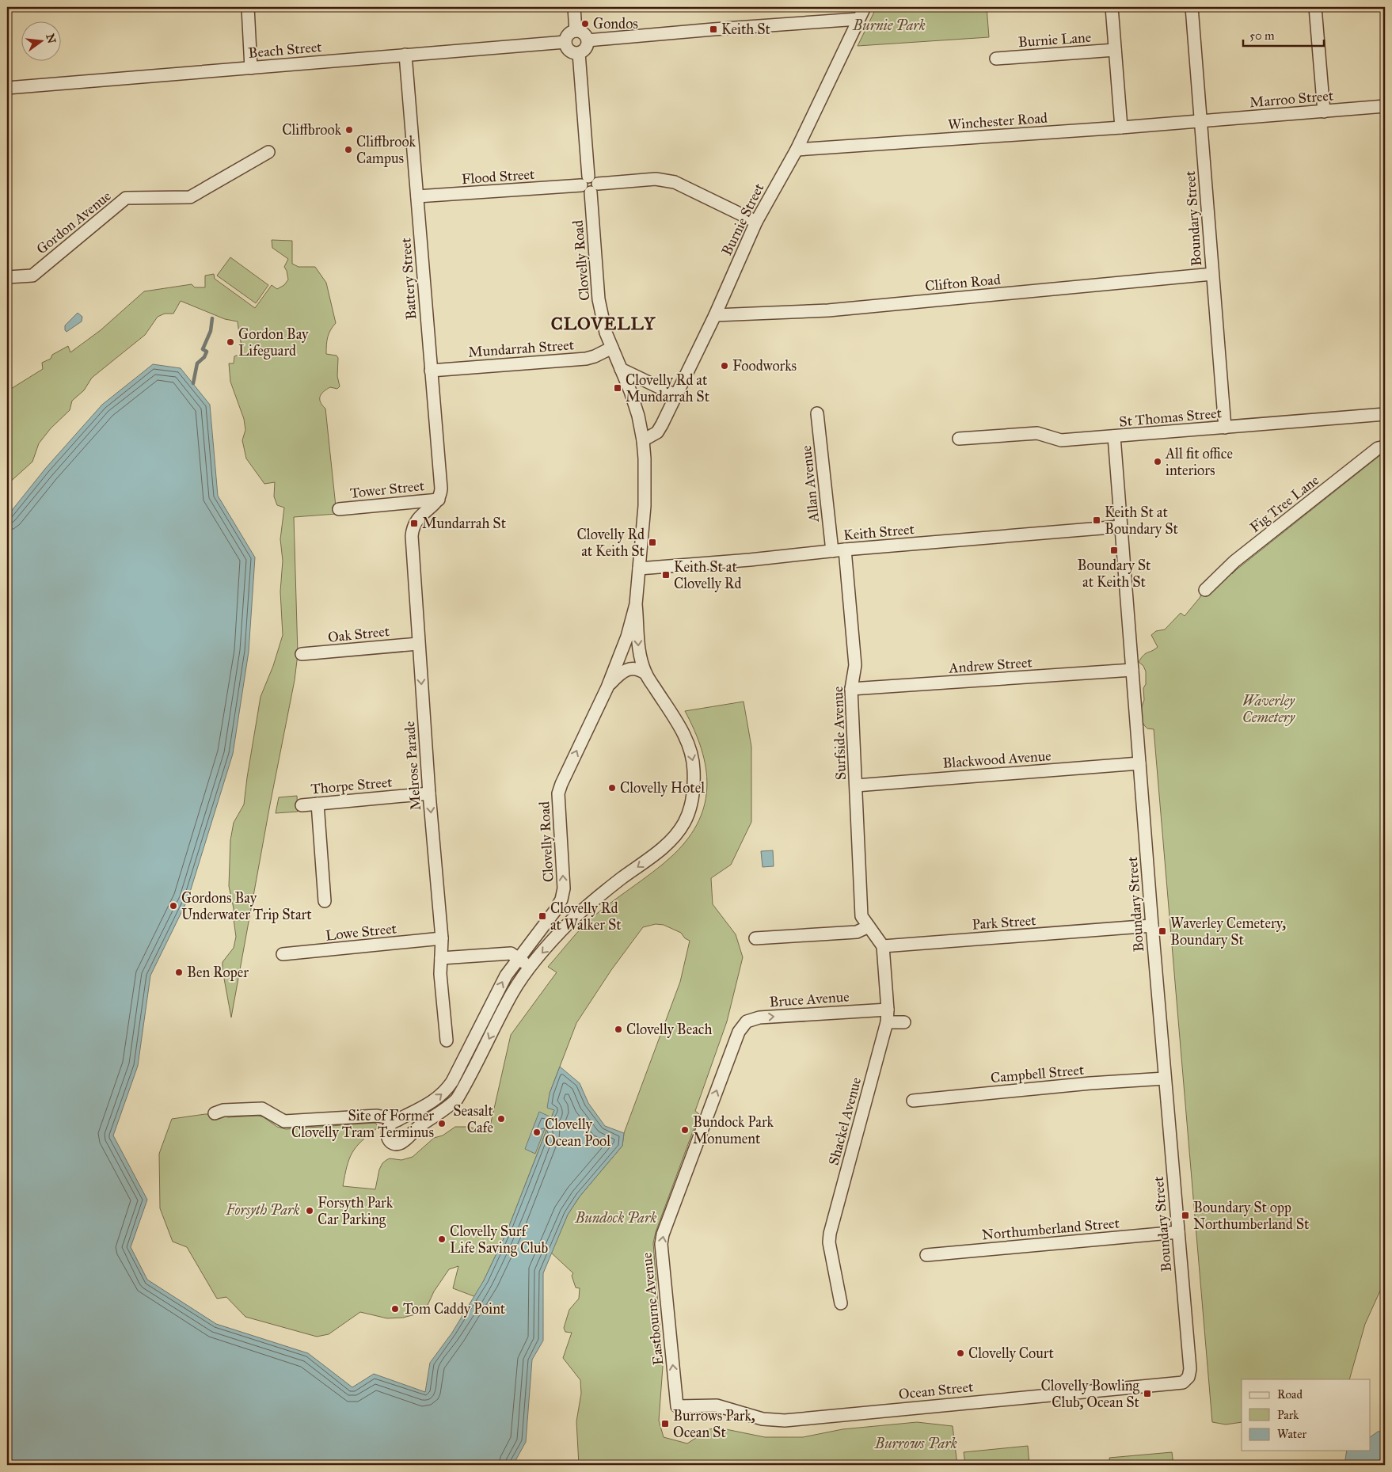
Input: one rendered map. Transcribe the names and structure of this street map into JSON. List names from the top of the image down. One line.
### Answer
{"streets":{"street":["Burnie Lane","Beach Street","Marroo Street","Winchester Road","Flood Street","Boundary Street","Burnie Street","Gordon Avenue","Clovelly Road","Battery Street","Clifton Road","Mundarrah Street","St Thomas Street","Allan Avenue","Tower Street","Fig Tree Lane","Keith Street","Oak Street","Andrew Street","Surfside Avenue","Blackwood Avenue","Melrose Parade","Thorpe Street","Park Street","Lowe Street","Bruce Avenue","Campbell Street","Shackel Avenue","Northumberland Street","Eastbourne Avenue","Ocean Street"]},"crossings":[["Beach Street","Clovelly Road"],["Beach Street","Battery Street"],["Marroo Street","Winchester Road"],["Marroo Street","Boundary Street"],["Winchester Road","Boundary Street"],["Winchester Road","Burnie Street"],["Flood Street","Burnie Street"],["Flood Street","Clovelly Road"],["Flood Street","Battery Street"],["Boundary Street","Clifton Road"],["Boundary Street","St Thomas Street"],["Boundary Street","Keith Street"],["Boundary Street","Andrew Street"],["Boundary Street","Blackwood Avenue"],["Boundary Street","Park Street"],["Boundary Street","Campbell Street"],["Boundary Street","Northumberland Street"],["Boundary Street","Ocean Street"],["Burnie Street","Clovelly Road"],["Burnie Street","Clifton Road"],["Clovelly Road","Mundarrah Street"],["Clovelly Road","Keith Street"],["Battery Street","Mundarrah Street"],["Battery Street","Tower Street"],["Battery Street","Melrose Parade"],["Allan Avenue","Keith Street"],["Tower Street","Melrose Parade"],["Keith Street","Surfside Avenue"],["Oak Street","Melrose Parade"],["Andrew Street","Surfside Avenue"],["Surfside Avenue","Blackwood Avenue"],["Melrose Parade","Thorpe Street"],["Melrose Parade","Lowe Street"],["Park Street","Shackel Avenue"],["Bruce Avenue","Shackel Avenue"],["Bruce Avenue","Eastbourne Avenue"],["Eastbourne Avenue","Ocean Street"]],"one_way":["Melrose Parade","Eastbourne Avenue"],"districts":["CLOVELLY"],"parks":["Burnie Park","Waverley Cemetery","Forsyth Park","Bundock Park","Burrows Park"],"places":{"other":["Gondos","Cliffbrook","Cliffbrook Campus","Gordon Bay Lifeguard","Foodworks","All fit office interiors","Clovelly Hotel","Gordons Bay Underwater Trip Start","Ben Roper","Clovelly Beach","Seasalt Cafe","Site of Former Clovelly Tram Terminus","Bundock Park Monument","Clovelly Ocean Pool","Forsyth Park Car Parking","Clovelly Surf Life Saving Club","Tom Caddy Point","Clovelly Court"],"transit":["Keith St","Clovelly Rd at Mundarrah St","Keith St at Boundary St","Mundarrah St","Clovelly Rd at Keith St","Boundary St at Keith St","Keith St at Clovelly Rd","Clovelly Rd at Walker St","Waverley Cemetery, Boundary St","Boundary St opp Northumberland St","Clovelly Bowling Club, Ocean St","Burrows Park, Ocean St"]},"legend":["Road","Park","Water"],"scale_bar":"50 m","north":"right"}
